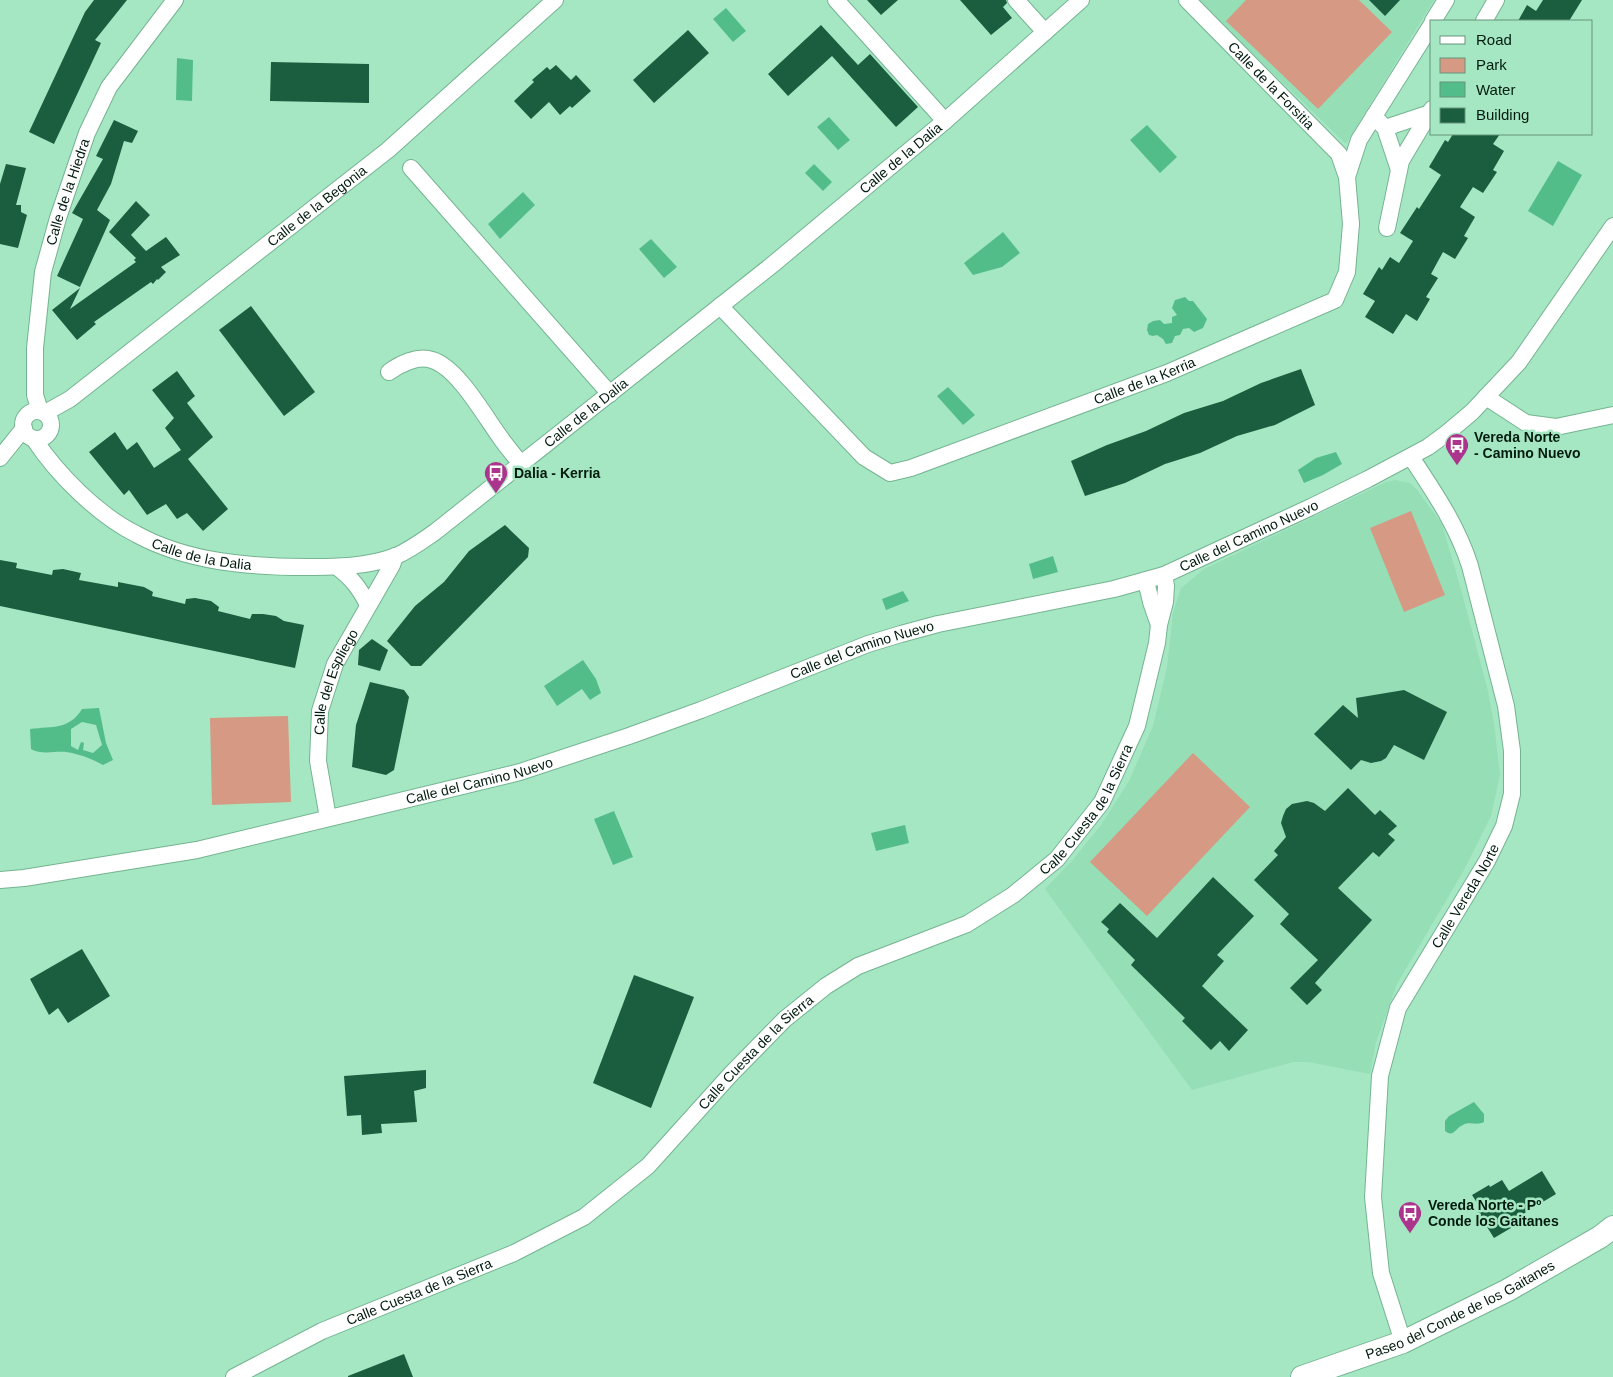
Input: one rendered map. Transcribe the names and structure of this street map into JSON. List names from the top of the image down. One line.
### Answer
{"streets":{"street":["Calle de la Forsitia","Calle de la Dalia","Calle de la Hiedra","Calle de la Begonia","Calle de la Kerria","Calle del Camino Nuevo","Calle del Espliego","Calle Cuesta de la Sierra","Calle Vereda Norte","Paseo del Conde de los Gaitanes"]},"crossings":[["Calle de la Forsitia","Calle de la Kerria"],["Calle de la Dalia","Calle de la Hiedra"],["Calle de la Dalia","Calle de la Begonia"],["Calle de la Dalia","Calle de la Kerria"],["Calle de la Dalia","Calle del Espliego"],["Calle de la Hiedra","Calle de la Begonia"],["Calle del Camino Nuevo","Calle del Espliego"],["Calle del Camino Nuevo","Calle Cuesta de la Sierra"],["Calle del Camino Nuevo","Calle Vereda Norte"],["Calle Vereda Norte","Paseo del Conde de los Gaitanes"]],"places":{"bus stop":["Vereda Norte - Camino Nuevo","Dalia - Kerria","Vereda Norte - Pº Conde los Gaitanes"]},"legend":["Road","Park","Water","Building"]}
